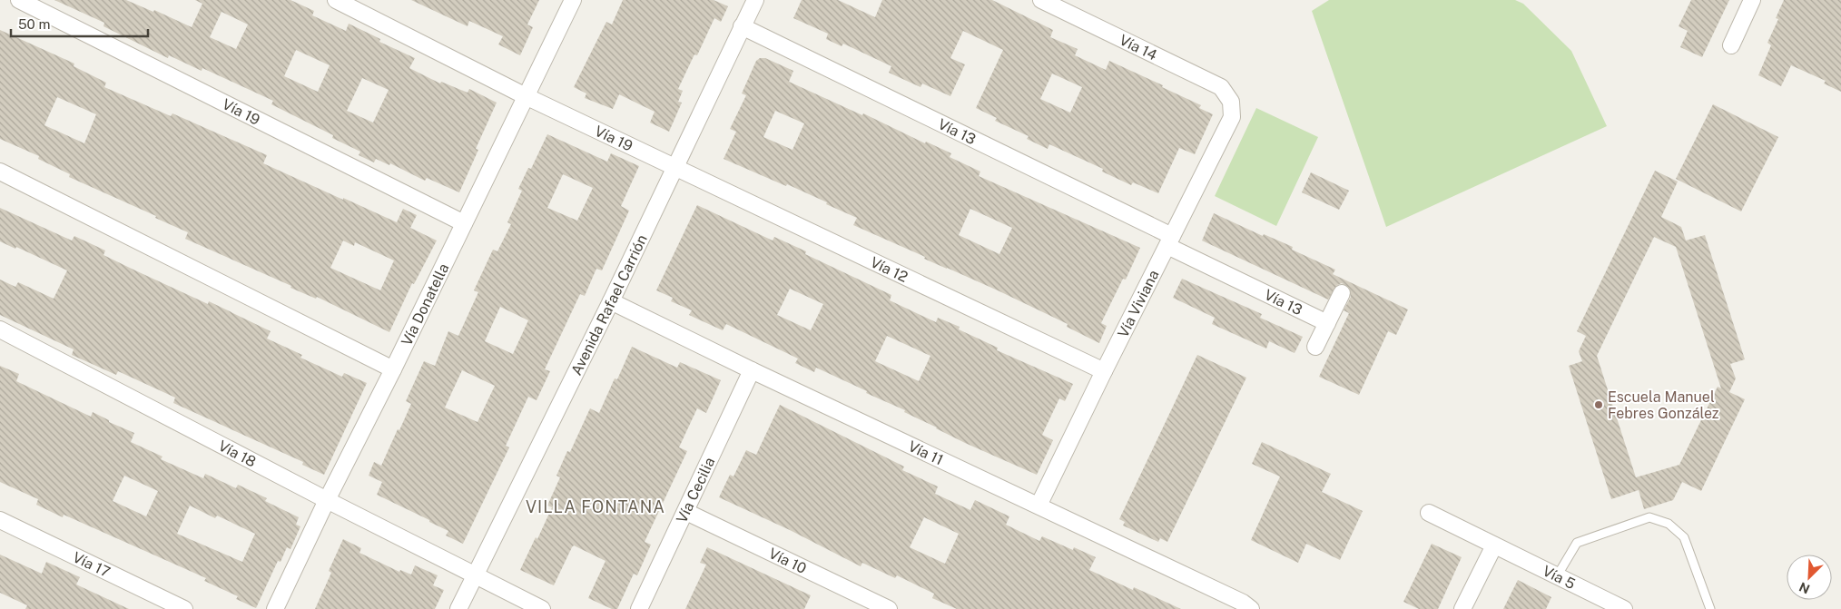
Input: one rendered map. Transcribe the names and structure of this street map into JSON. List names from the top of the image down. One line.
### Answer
{"streets":{"street":["Vía 14","Vía 19","Vía 13","Vía 12","Vía Donatella","Vía Viviana","Avenida Rafael Carrión","Vía 18","Vía 11","Vía Cecilia","Vía 10","Vía 17","Vía 5"]},"crossings":[["Vía 14","Vía Viviana"],["Vía 19","Vía 12"],["Vía 19","Vía Donatella"],["Vía 19","Avenida Rafael Carrión"],["Vía 13","Vía Viviana"],["Vía 13","Avenida Rafael Carrión"],["Vía 12","Vía Viviana"],["Vía 12","Avenida Rafael Carrión"],["Vía Donatella","Vía 18"],["Vía Viviana","Vía 11"],["Avenida Rafael Carrión","Vía 18"],["Avenida Rafael Carrión","Vía 11"],["Vía 11","Vía Cecilia"],["Vía Cecilia","Vía 10"]],"districts":["VILLA FONTANA"],"places":["Escuela Manuel Febres González"],"scale_bar":"50 m","north":"bottom left"}
